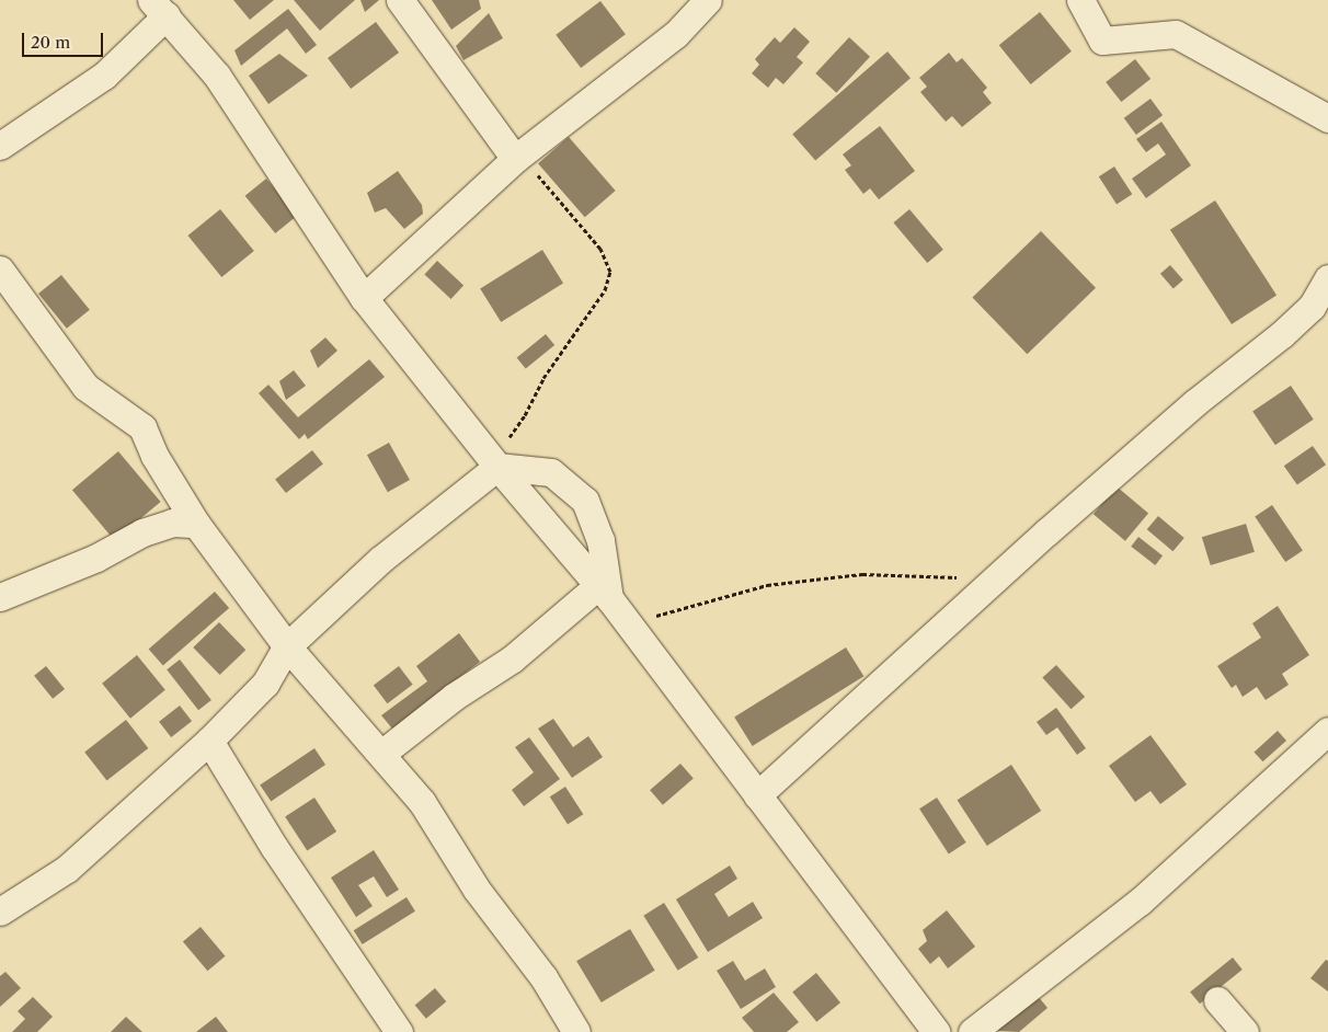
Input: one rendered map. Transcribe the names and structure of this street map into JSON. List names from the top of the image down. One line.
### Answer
{"scale_bar":"20 m"}
